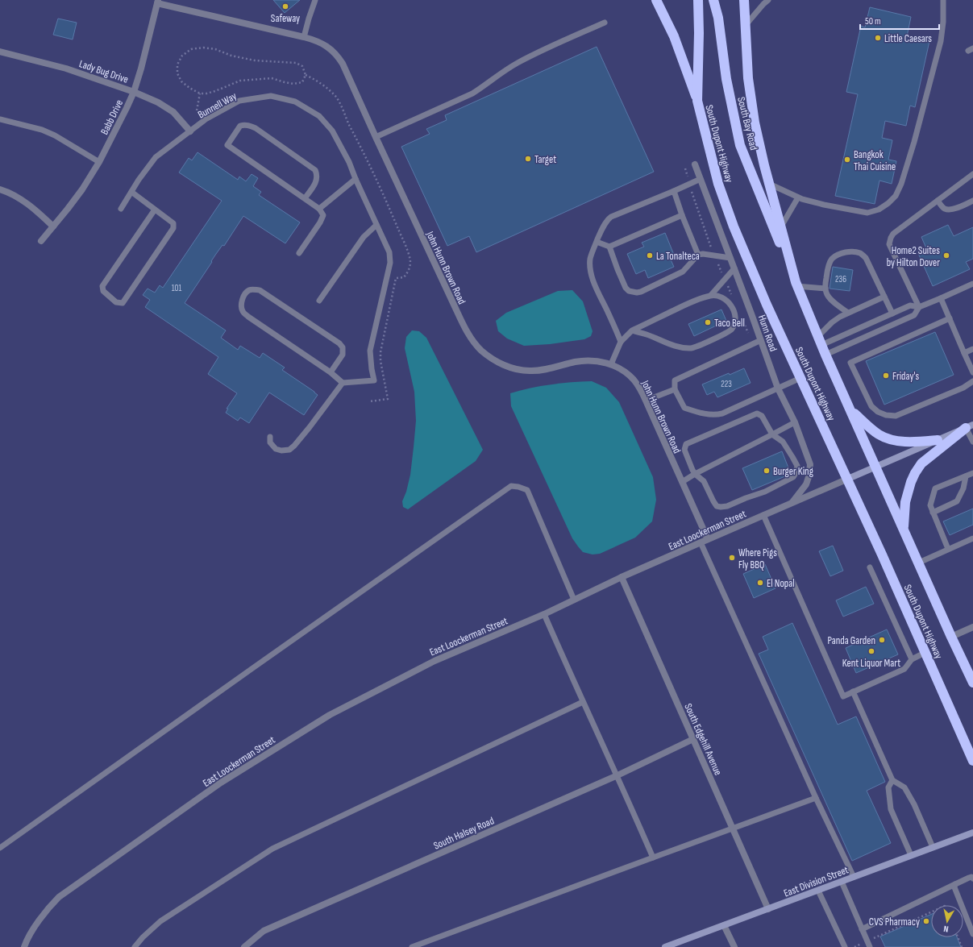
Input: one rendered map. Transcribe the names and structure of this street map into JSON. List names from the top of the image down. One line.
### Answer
{"streets":{"highway":["South Bay Road","South Dupont Highway"],"main road":["East Loockerman Street","East Division Street"],"street":["Lady Bug Drive","Babb Drive","John Hunn Brown Road","Hunn Road","South Edgehill Avenue","South Halsey Road"],"lane":["Bunnell Way"]},"crossings":[["Lady Bug Drive","Bunnell Way"],["Lady Bug Drive","Babb Drive"],["Babb Drive","John Hunn Brown Road"],["South Bay Road","South Dupont Highway"],["South Dupont Highway","East Loockerman Street"],["John Hunn Brown Road","East Loockerman Street"],["Hunn Road","East Loockerman Street"],["East Loockerman Street","South Edgehill Avenue"],["South Edgehill Avenue","South Halsey Road"],["South Edgehill Avenue","East Division Street"]],"places":["Safeway","Little Caesars","Target","Bangkok Thai Cuisine","La Tonalteca","Home2 Suites by Hilton Dover","Taco Bell","Friday's","Burger King","Where Pigs Fly BBQ","El Nopal","Panda Garden","Kent Liquor Mart","CVS Pharmacy"],"house_numbers":["236","101","223"],"scale_bar":"50 m","north":"bottom"}
